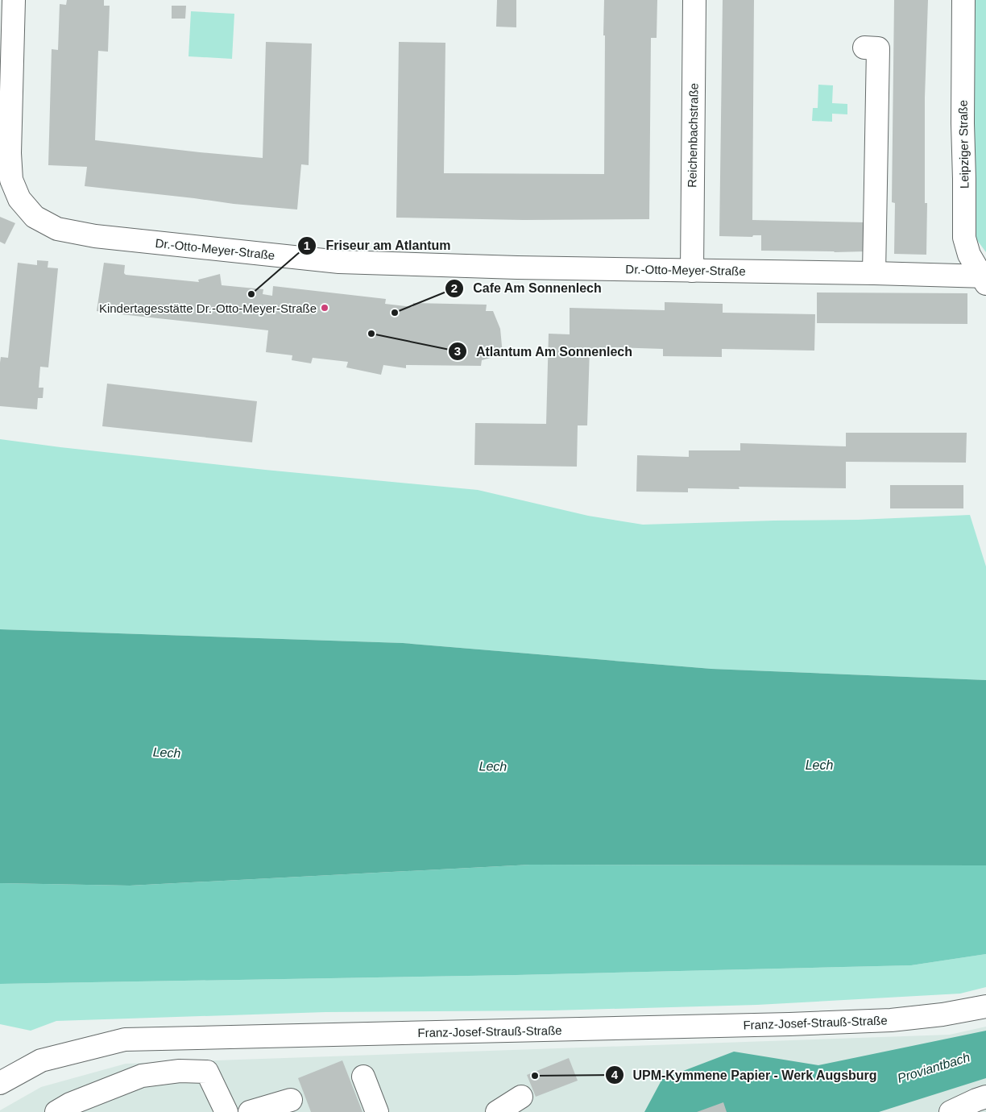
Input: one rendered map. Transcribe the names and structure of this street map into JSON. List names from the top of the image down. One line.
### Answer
{"streets":{"street":["Reichenbachstraße","Leipziger Straße","Dr.-Otto-Meyer-Straße","Franz-Josef-Strauß-Straße"]},"crossings":[["Reichenbachstraße","Dr.-Otto-Meyer-Straße"],["Leipziger Straße","Dr.-Otto-Meyer-Straße"]],"water":["Lech","Proviantbach"],"places":["Friseur am Atlantum","Kindertagesstätte Dr.-Otto-Meyer-Straße","Cafe Am Sonnenlech","Atlantum Am Sonnenlech","UPM-Kymmene Papier - Werk Augsburg"]}
